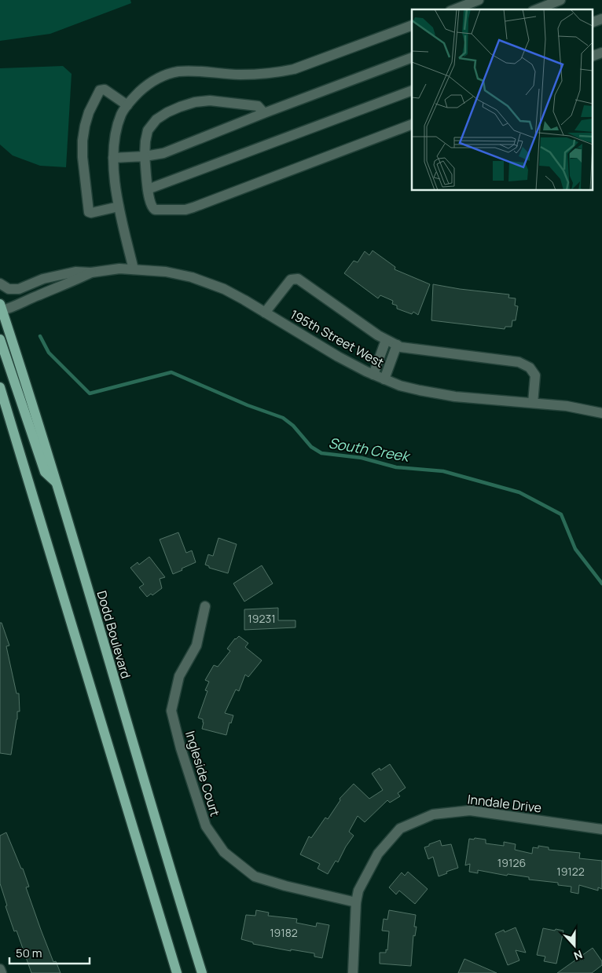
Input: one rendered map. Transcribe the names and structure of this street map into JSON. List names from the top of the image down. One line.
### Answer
{"streets":{"main road":["Dodd Boulevard"],"street":["195th Street West","Ingleside Court","Inndale Drive"]},"crossings":[["195th Street West","Dodd Boulevard"],["Ingleside Court","Inndale Drive"]],"water":["South Creek"],"house_numbers":["19231","19126","19122","19182"],"scale_bar":"50 m","north":"bottom"}
